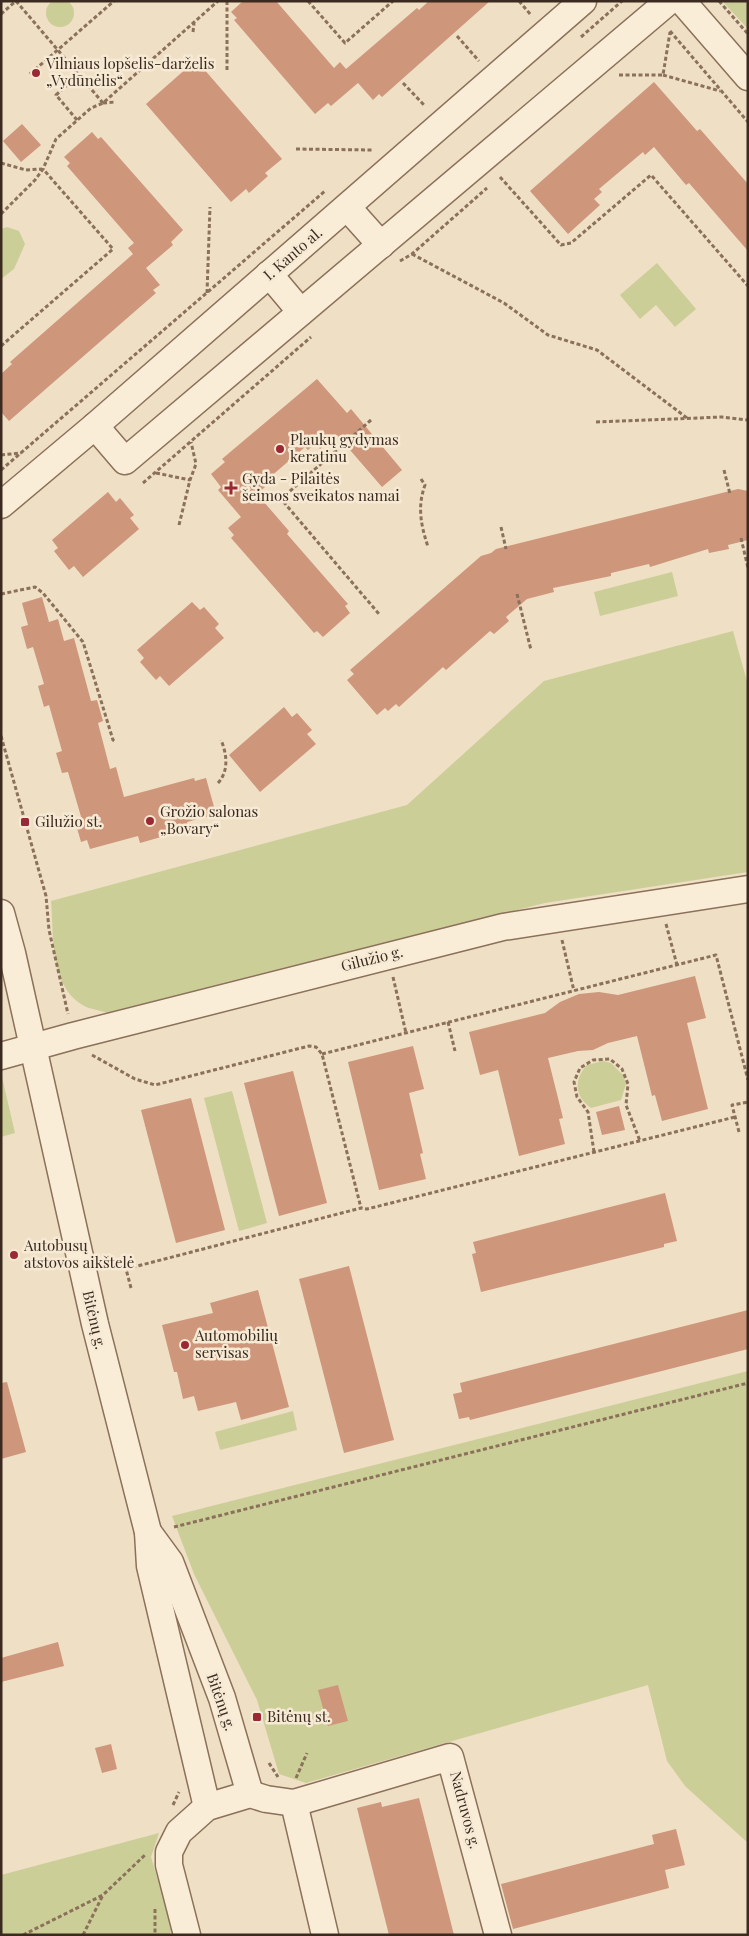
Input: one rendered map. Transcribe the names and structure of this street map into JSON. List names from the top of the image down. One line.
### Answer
{"streets":{"street":["I. Kanto al.","Gilužio g.","Bitėnų g.","Nadruvos g."]},"crossings":[["Gilužio g.","Bitėnų g."]],"places":{"other":["Vilniaus lopšelis-darželis „Vydūnėlis“","Plaukų gydymas keratinu","Grožio salonas „Bovary“","Autobusų atstovos aikštelė","Automobilių servisas"],"health":["Gyda - Pilaitės šeimos sveikatos namai"],"transit":["Gilužio st.","Bitėnų st."]}}
